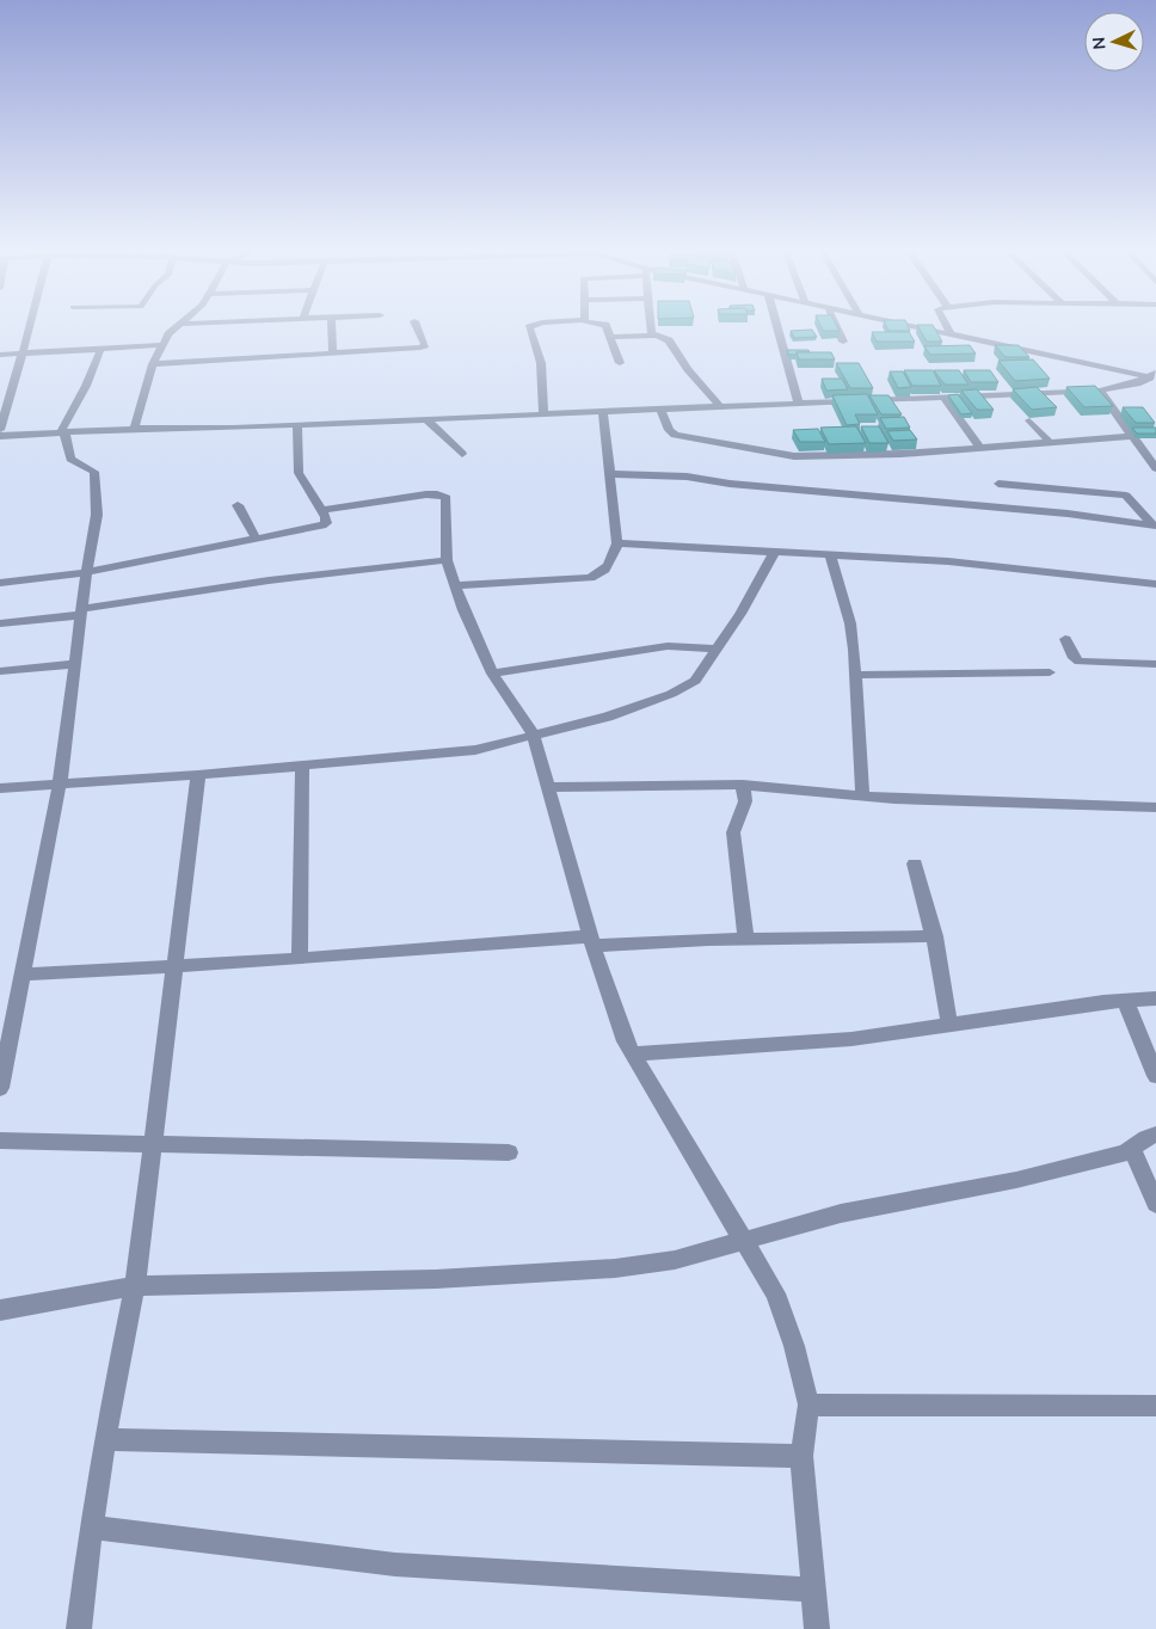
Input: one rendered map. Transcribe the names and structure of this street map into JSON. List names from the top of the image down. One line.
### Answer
{"north":"left"}
